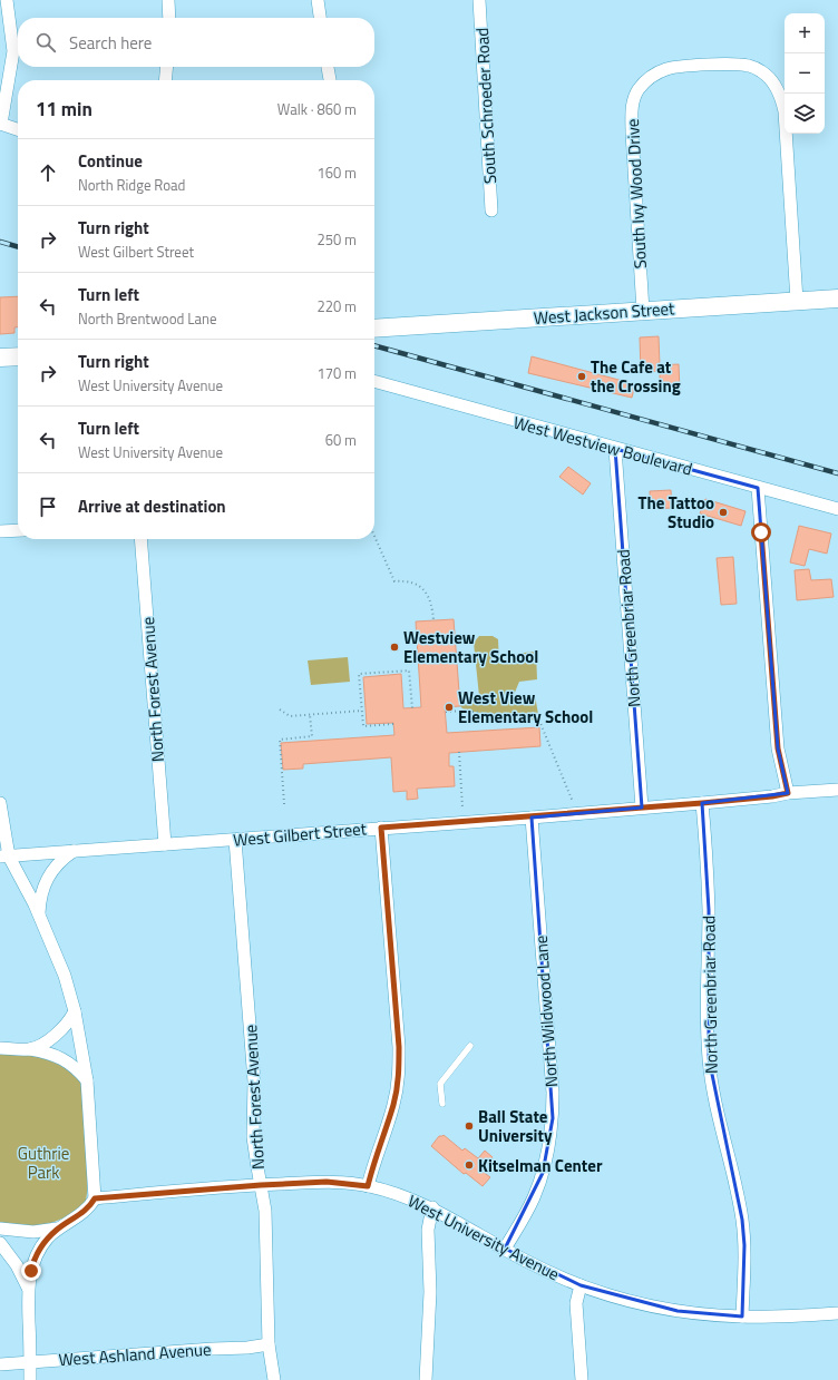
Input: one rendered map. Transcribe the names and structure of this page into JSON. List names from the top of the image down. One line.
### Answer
{"streets":{"main road":["West Jackson Street"],"street":["South Schroeder Road","South Ivy Wood Drive","West Westview Boulevard","North Greenbriar Road","North Forest Avenue","West Gilbert Street","North Wildwood Lane","West University Avenue","West Ashland Avenue"]},"crossings":[["South Ivy Wood Drive","West Jackson Street"],["West Westview Boulevard","North Greenbriar Road"],["North Greenbriar Road","West Gilbert Street"],["North Greenbriar Road","West University Avenue"],["North Forest Avenue","West Gilbert Street"],["North Forest Avenue","West University Avenue"],["North Forest Avenue","West Ashland Avenue"],["West Gilbert Street","North Wildwood Lane"],["North Wildwood Lane","West University Avenue"]],"parks":["Guthrie Park"],"places":["The Cafe at the Crossing","The Tattoo Studio","Westview Elementary School","West View Elementary School","Ball State University","Kitselman Center"],"page":{"map_buttons":["+","−"],"search":"Search here","heading":["11 min","Walk · 860 m"],"list":[["Continue","North Ridge Road","160 m"],["Turn right","West Gilbert Street","250 m"],["Turn left","North Brentwood Lane","220 m"],["Turn right","West University Avenue","170 m"],["Turn left","West University Avenue","60 m"],"Arrive at destination"]}}
